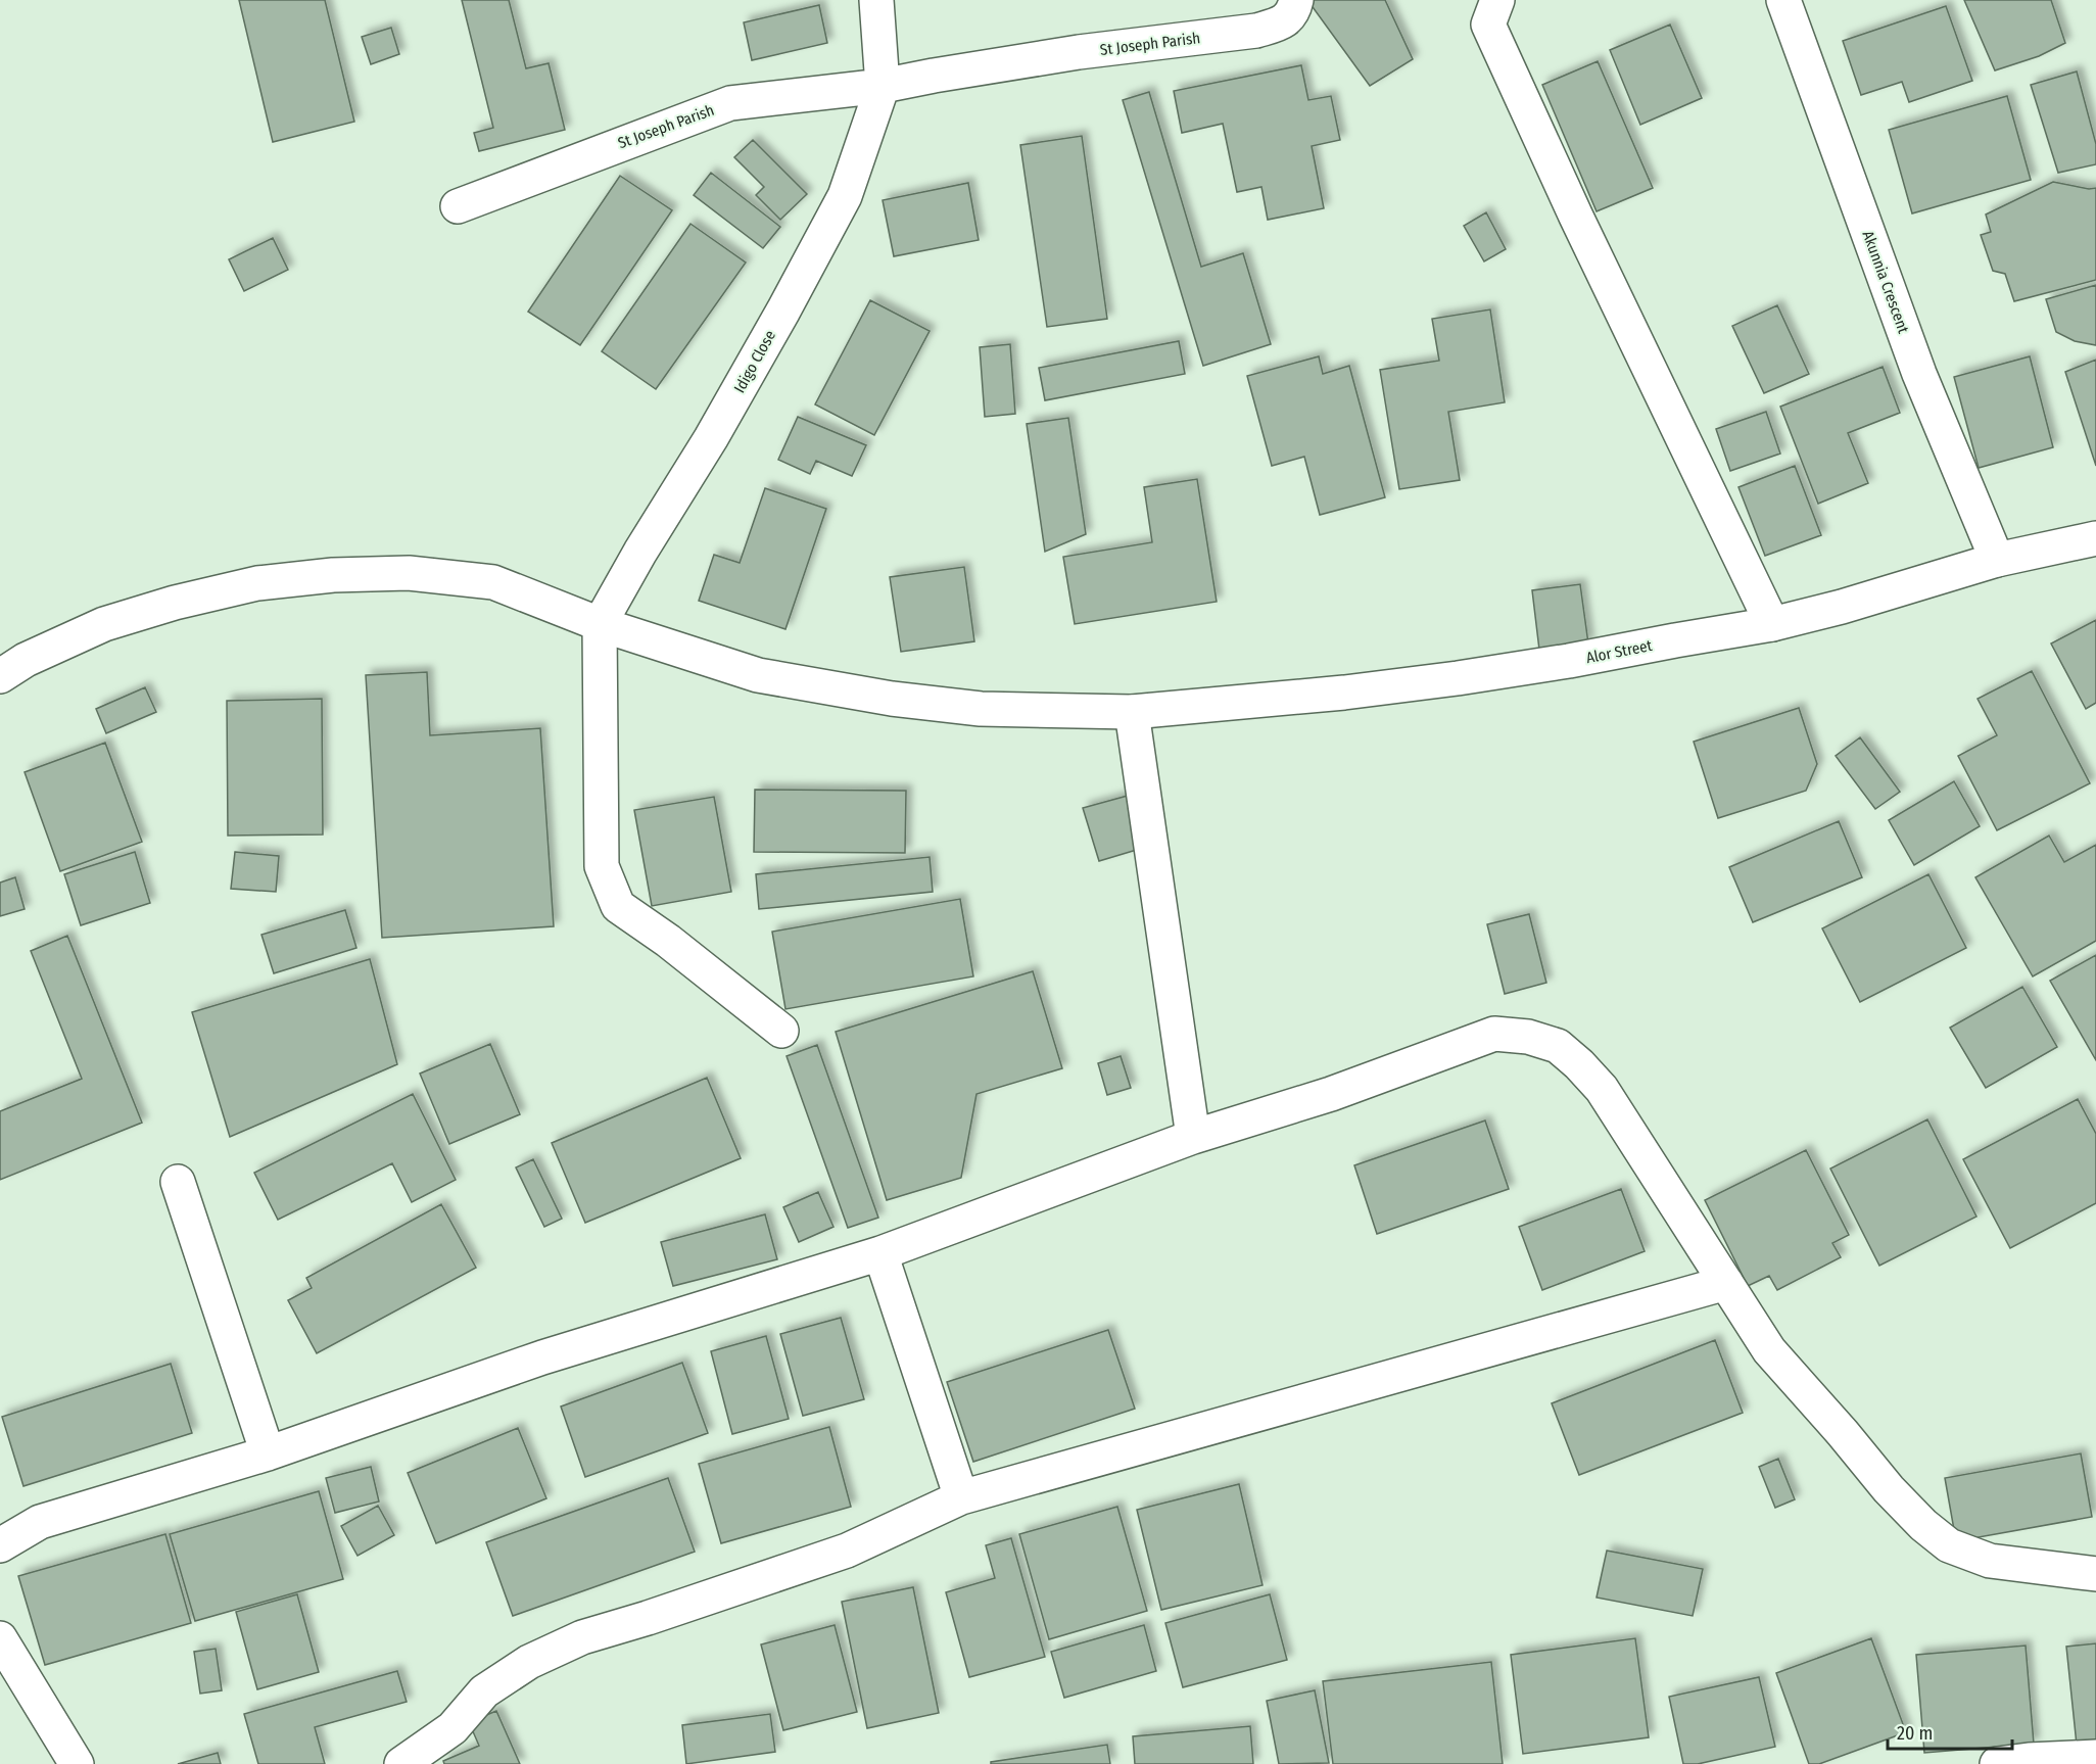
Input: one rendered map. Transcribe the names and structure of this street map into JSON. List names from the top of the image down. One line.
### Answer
{"streets":{"street":["St Joseph Parish","Akunnia Crescent","Idigo Close","Alor Street"]},"crossings":[["St Joseph Parish","Idigo Close"],["Akunnia Crescent","Alor Street"],["Idigo Close","Alor Street"]],"scale_bar":"20 m"}
